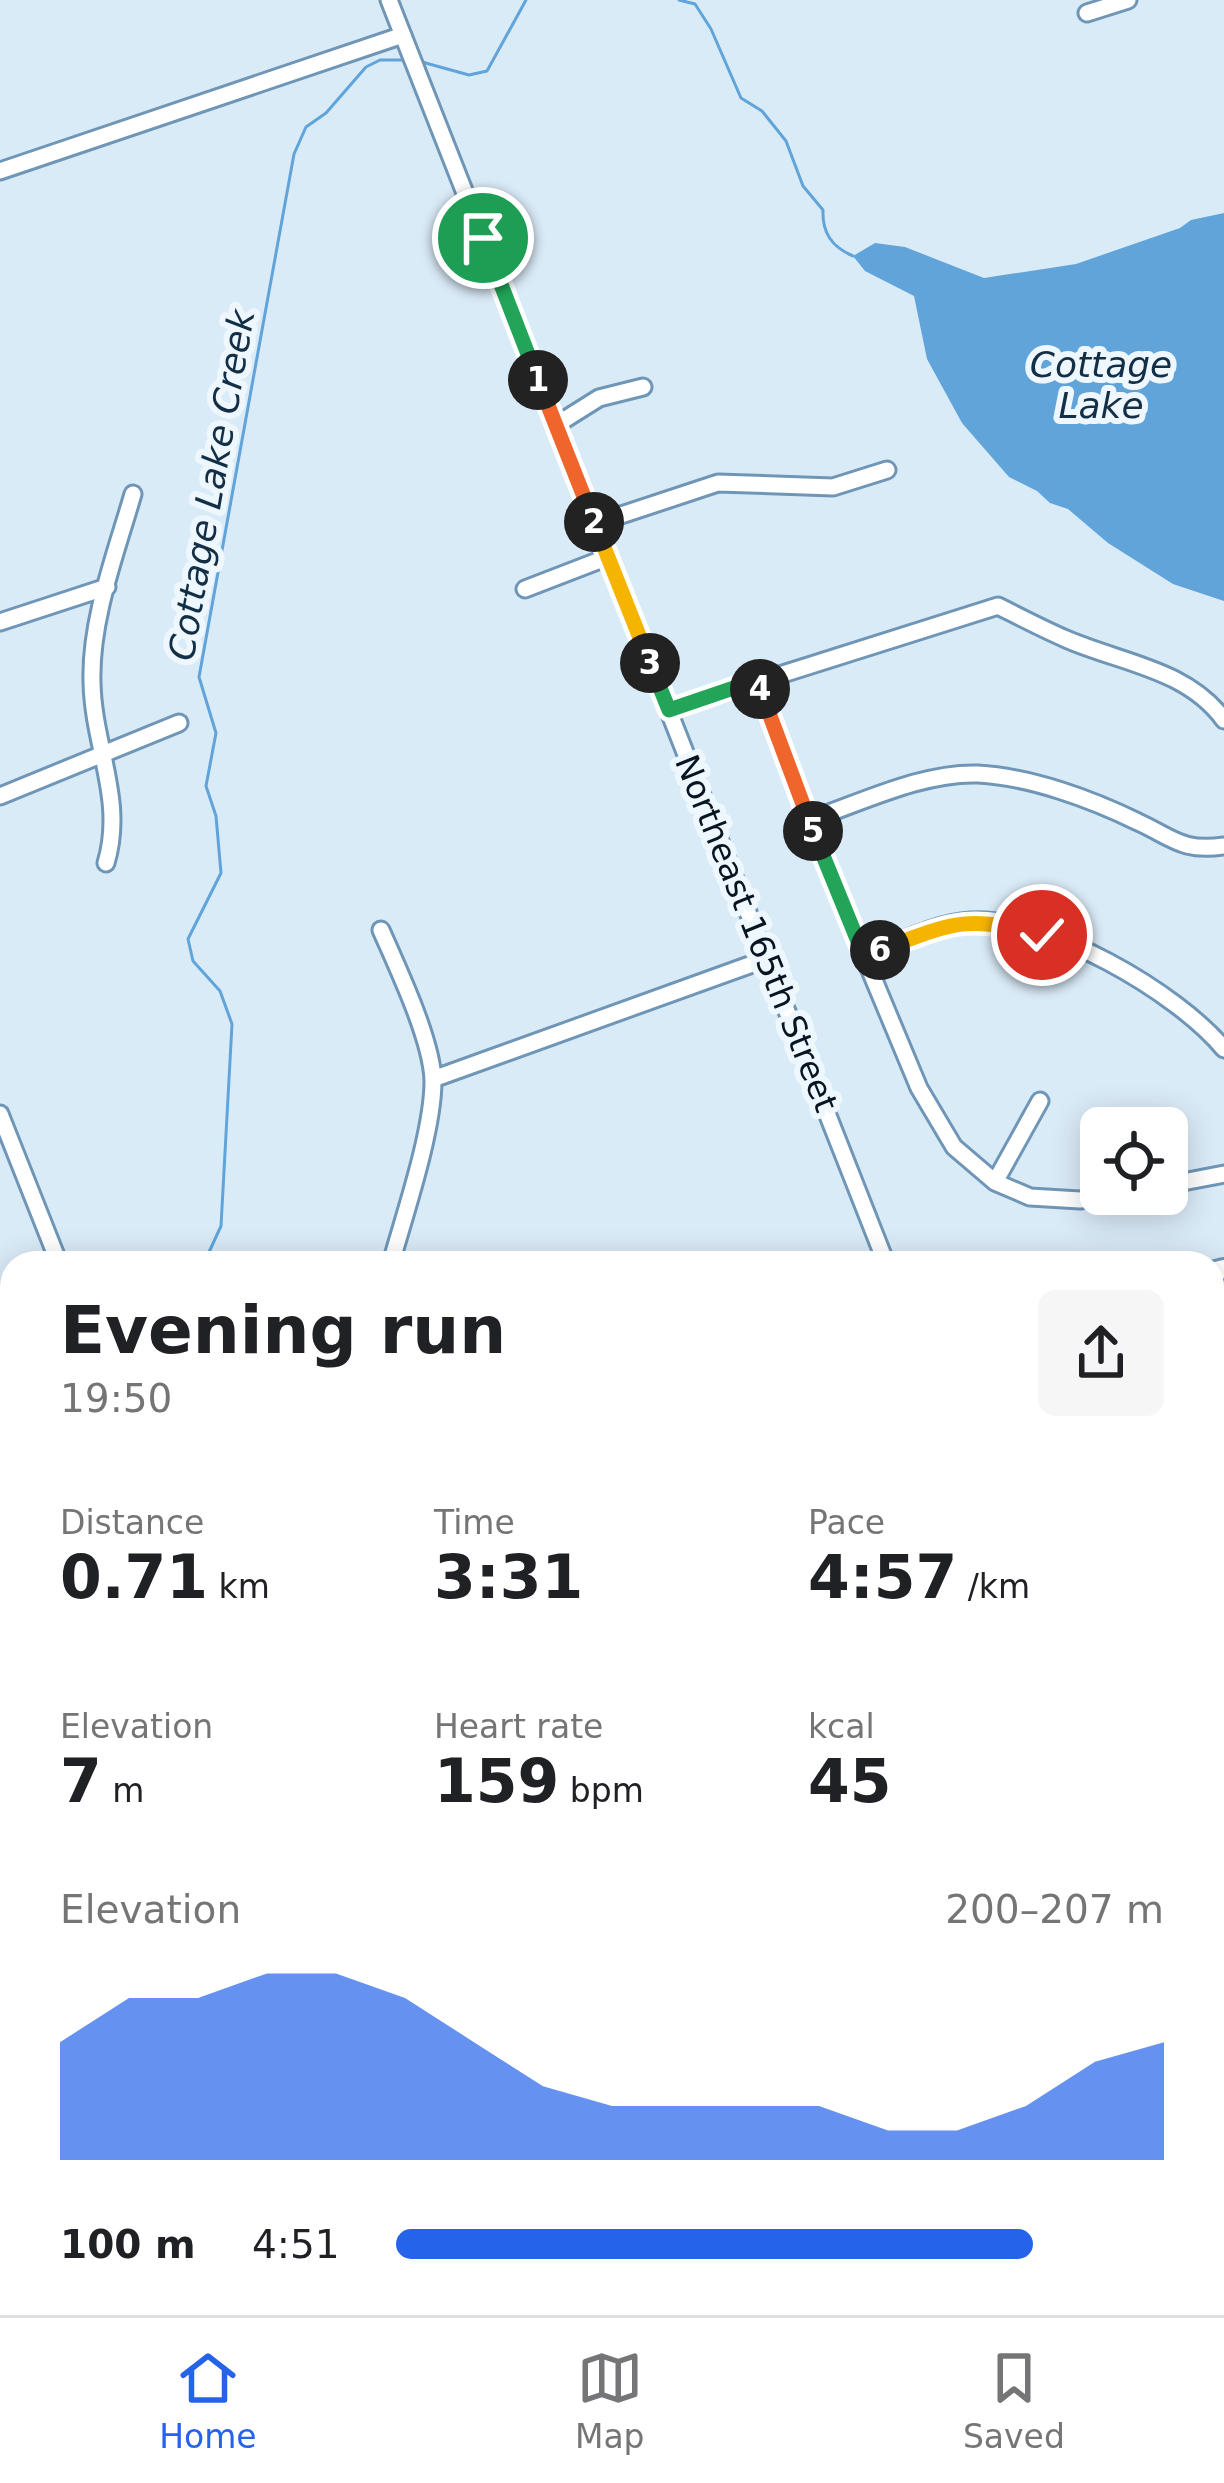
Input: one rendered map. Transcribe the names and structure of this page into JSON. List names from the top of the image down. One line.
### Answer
{"streets":{"street":["Northeast 165th Street"]},"water":["Cottage Lake","Cottage Lake Creek"],"page":{"pins":["1","2","3","4","5","6"],"heading":["Evening run","19:50"],"stats":[["Distance","0.71 km"],["Time","3:31"],["Pace","4:57 /km"],["Elevation","7 m"],["Heart rate","159 bpm"],["kcal","45"]],"chart":["Elevation","200–207 m"],"list":[{"name":"100 m","note":"4:51"}],"tabs":["Home","Map","Saved"]}}
